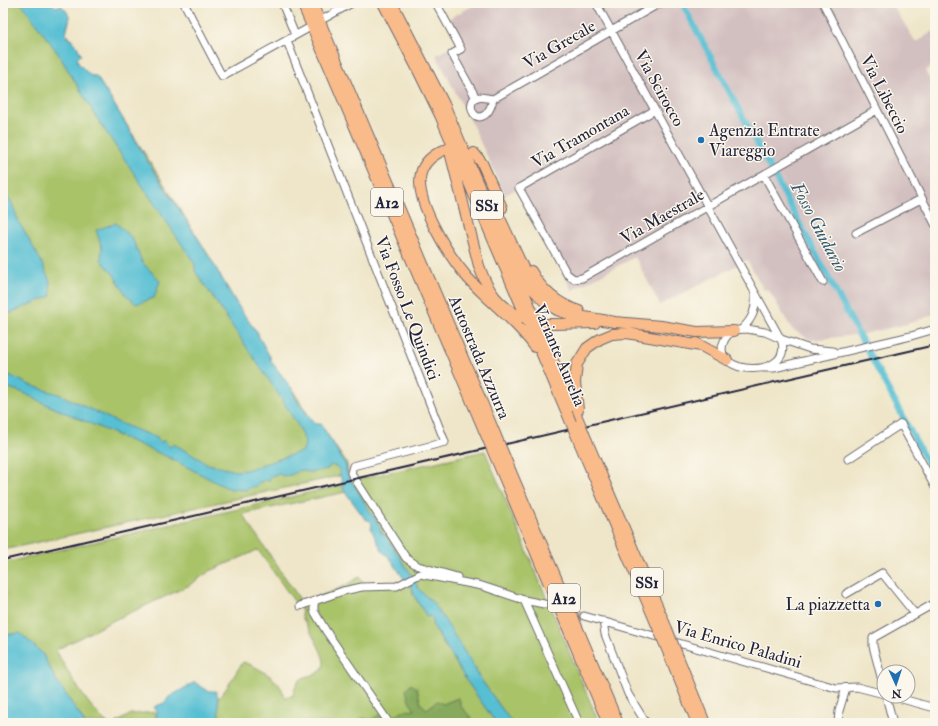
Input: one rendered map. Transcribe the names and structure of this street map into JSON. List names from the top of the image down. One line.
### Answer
{"streets":{"highway":["A12","SS1","Variante Aurelia","Autostrada Azzurra"],"street":["Via Grecale","Via Scirocco","Via Libeccio","Via Tramontana","Via Maestrale","Via Fosso Le Quindici","Via Enrico Paladini"]},"crossings":[["Via Grecale","Via Scirocco"],["Via Scirocco","Via Tramontana"],["Via Scirocco","Via Maestrale"],["Via Libeccio","Via Maestrale"],["Via Tramontana","Via Maestrale"]],"water":["Fosso Guidario"],"places":["Agenzia Entrate Viareggio","La piazzetta"],"north":"bottom"}
